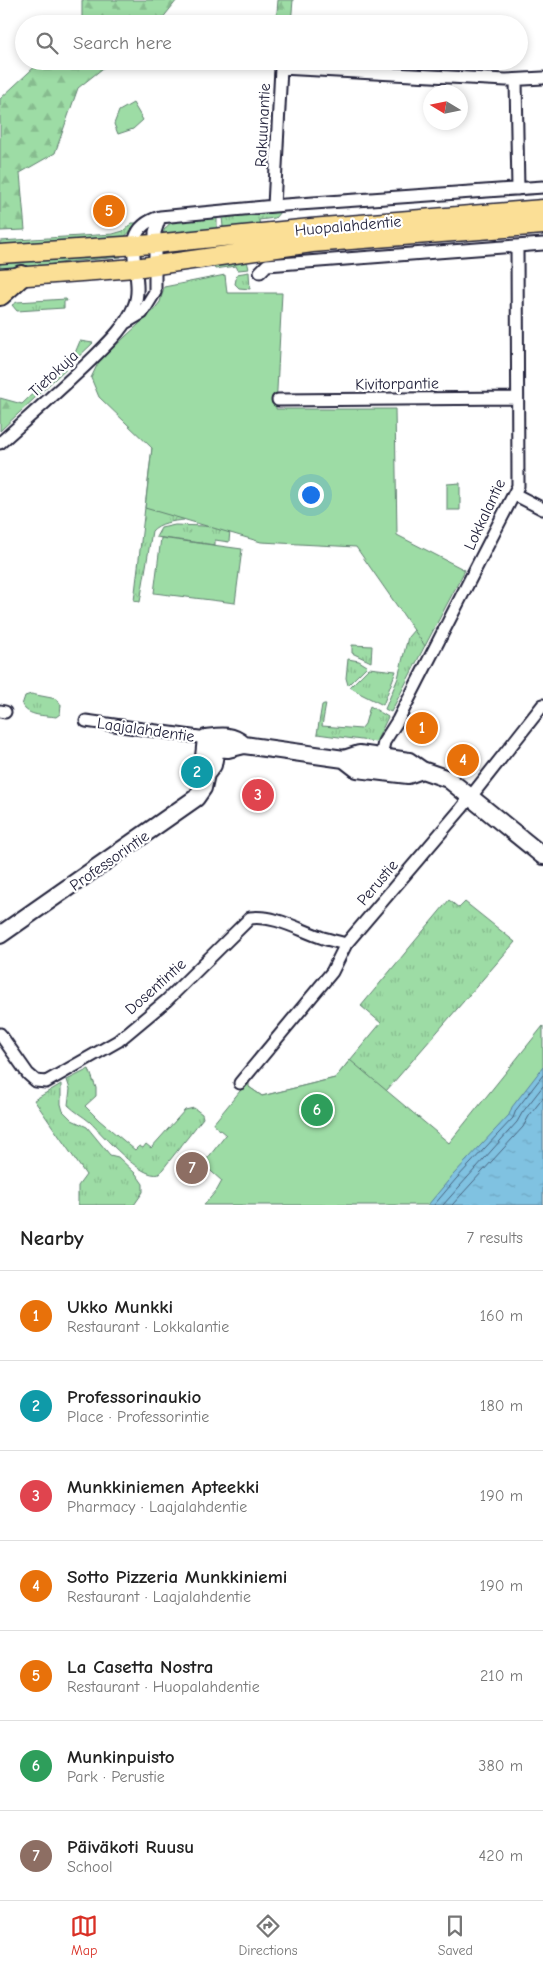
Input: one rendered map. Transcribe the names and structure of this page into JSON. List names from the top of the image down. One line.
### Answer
{"streets":{"main road":["Huopalahdentie"],"street":["Rakuunantie","Tietokuja","Kivitorpantie","Lokkalantie","Laajalahdentie","Professorintie","Perustie","Dosentintie"]},"crossings":[["Rakuunantie","Huopalahdentie"],["Huopalahdentie","Tietokuja"],["Huopalahdentie","Lokkalantie"],["Kivitorpantie","Lokkalantie"],["Lokkalantie","Laajalahdentie"],["Laajalahdentie","Professorintie"],["Laajalahdentie","Perustie"],["Perustie","Dosentintie"]],"north":"left","page":{"search":"Search here","pins":["5","1","4","2","3","6","7"],"heading":["Nearby","7 results"],"list":[{"mark":"1","name":"Ukko Munkki","note":"Restaurant · Lokkalantie","value":"160 m"},{"mark":"2","name":"Professorinaukio","note":"Place · Professorintie","value":"180 m"},{"mark":"3","name":"Munkkiniemen Apteekki","note":"Pharmacy · Laajalahdentie","value":"190 m"},{"mark":"4","name":"Sotto Pizzeria Munkkiniemi","note":"Restaurant · Laajalahdentie","value":"190 m"},{"mark":"5","name":"La Casetta Nostra","note":"Restaurant · Huopalahdentie","value":"210 m"},{"mark":"6","name":"Munkinpuisto","note":"Park · Perustie","value":"380 m"},{"mark":"7","name":"Päiväkoti Ruusu","note":"School","value":"420 m"}],"nav":["Map","Directions","Saved"]}}
